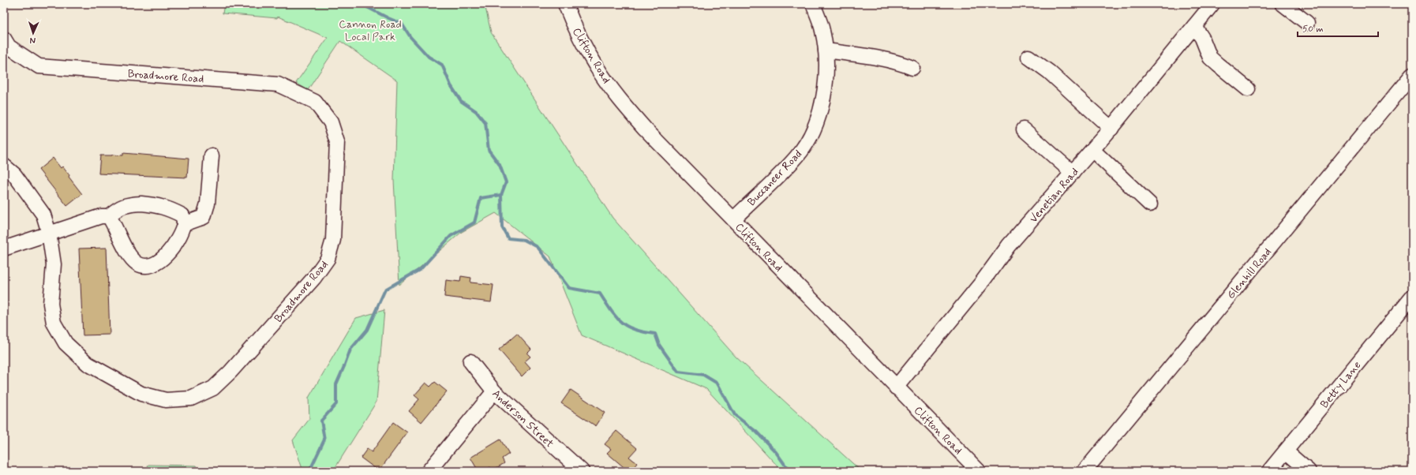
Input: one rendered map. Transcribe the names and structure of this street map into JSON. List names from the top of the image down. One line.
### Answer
{"streets":{"street":["Clifton Road","Broadmore Road","Buccaneer Road","Venetian Road","Glenhill Road","Betty Lane","Anderson Street"]},"crossings":[["Clifton Road","Buccaneer Road"],["Clifton Road","Venetian Road"]],"parks":["Cannon Road Local Park"],"scale_bar":"50 m","north":"bottom"}
